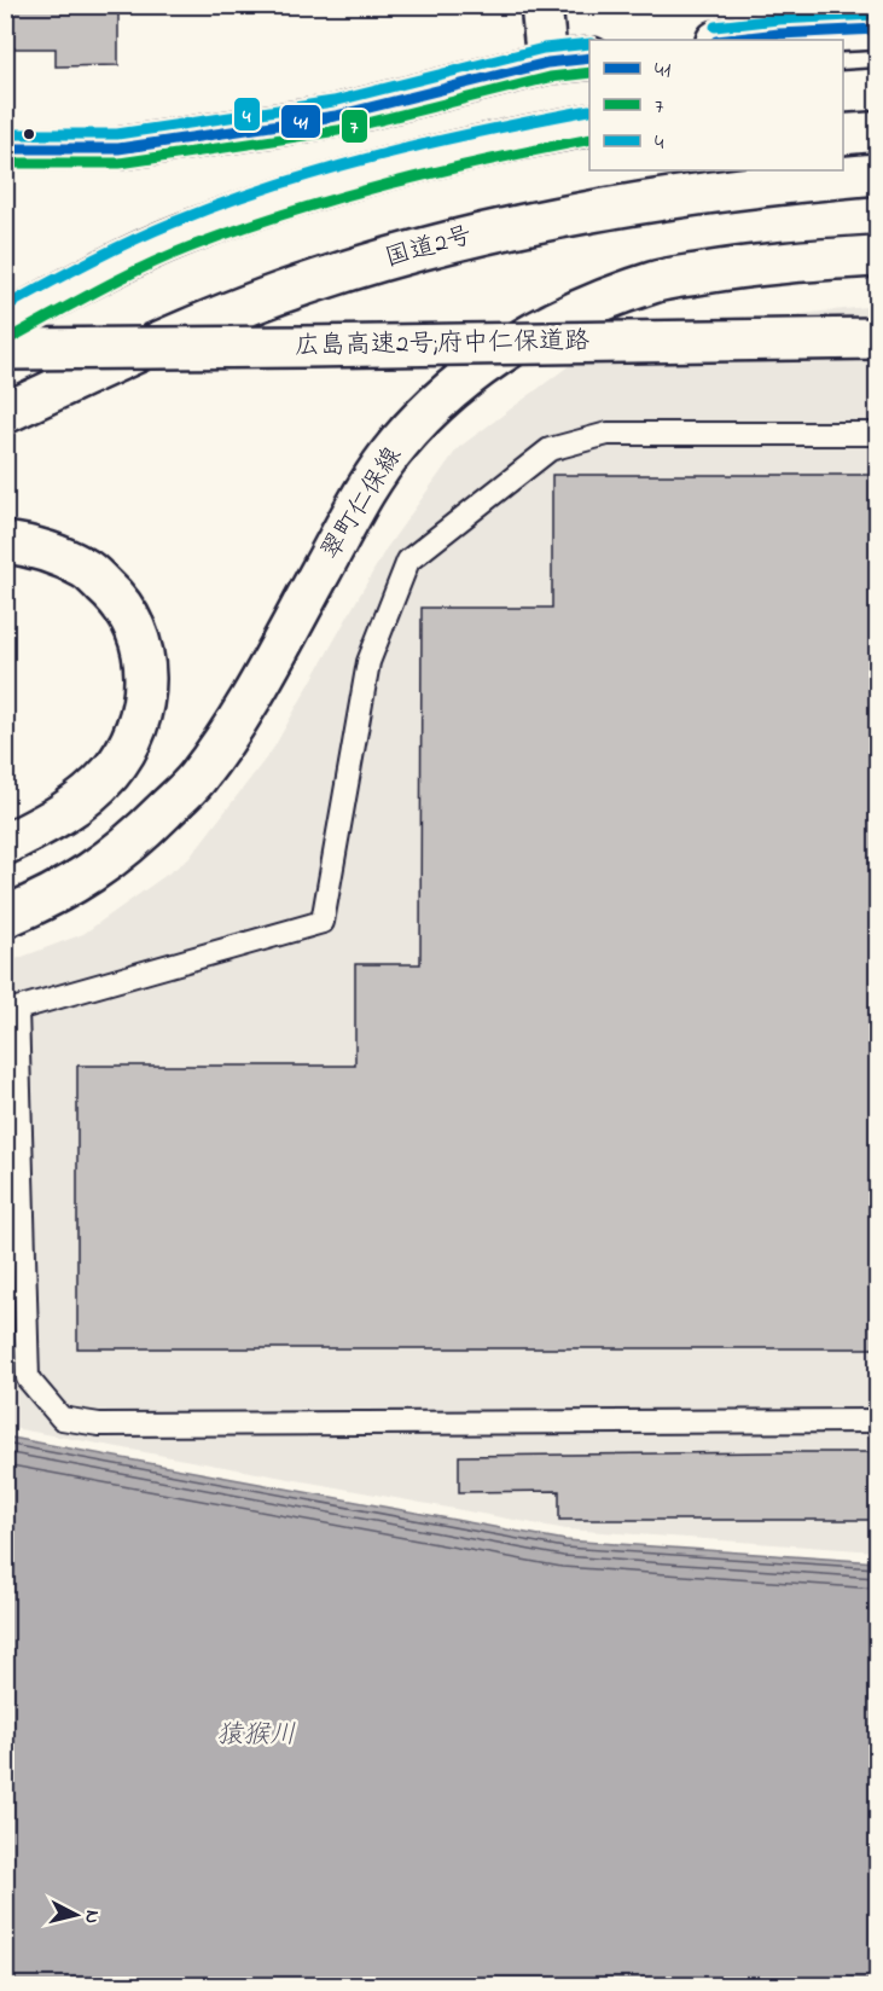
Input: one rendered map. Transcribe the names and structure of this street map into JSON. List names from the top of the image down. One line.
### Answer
{"streets":{"main road":["国道2号","広島高速2号;府中仁保道路","翠町仁保線"]},"water":["猿猴川"],"lines":["transit line 4","transit line 41","transit line 7"],"legend":["41","7","4"],"north":"right"}
